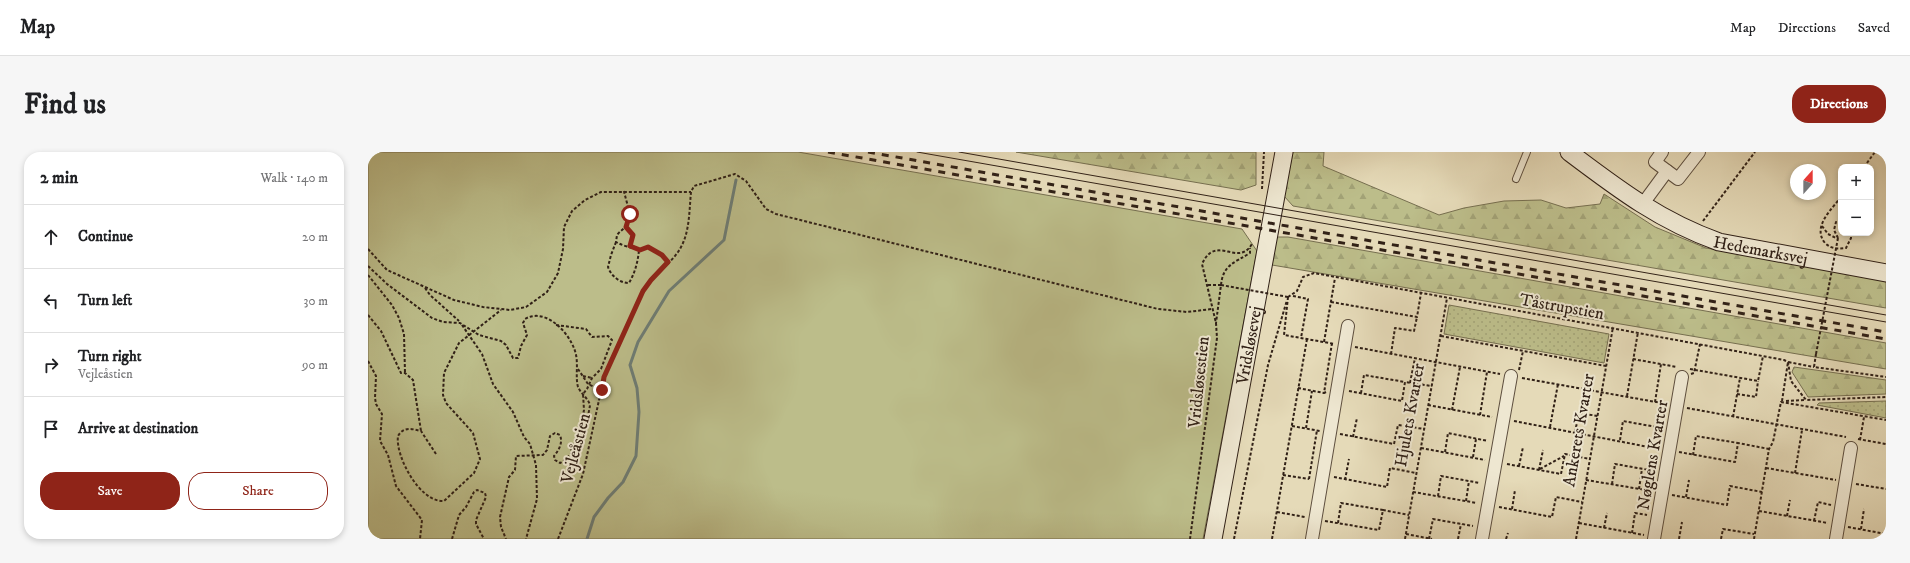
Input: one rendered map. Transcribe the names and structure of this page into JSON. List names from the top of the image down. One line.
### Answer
{"streets":{"street":["Hedemarksvej","Vridsløsevej","Nøglens Kvarter"],"path":["Tåstrupstien","Vridsløsestien","Hjulets Kvarter","Ankerets Kvarter","Vejleåstien"]},"crossings":[["Tåstrupstien","Hjulets Kvarter"],["Tåstrupstien","Ankerets Kvarter"]],"north":"top","page":{"header":"Map","nav":["Map","Directions","Saved"],"buttons":["Directions",["Save","Share"]],"title":"Find us","heading":["2 min","Walk · 140 m"],"map_buttons":["+","−"],"list":[["Continue","20 m"],["Turn left","30 m"],["Turn right","Vejleåstien","90 m"],"Arrive at destination"]}}
